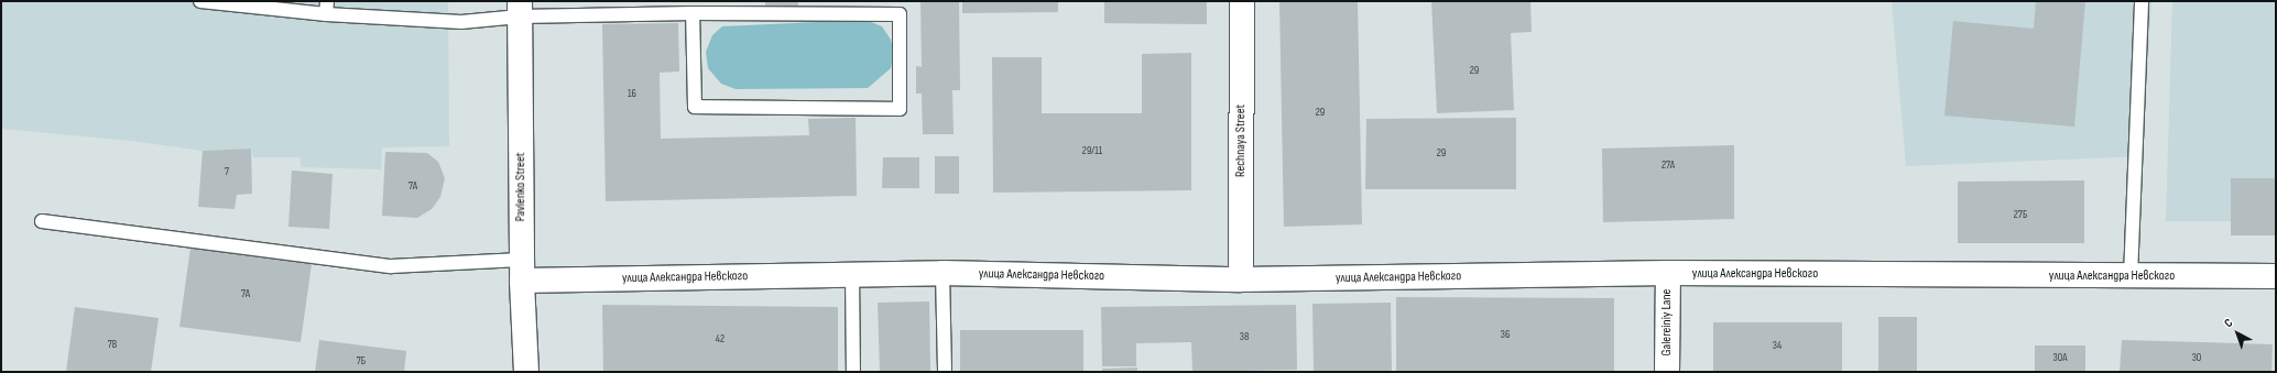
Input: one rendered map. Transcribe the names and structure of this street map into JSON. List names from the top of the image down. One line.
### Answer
{"streets":{"main road":["Rechnaya Street","Pavlenko Street","улица Александра Невского","Galereiniy Lane"]},"crossings":[["Rechnaya Street","улица Александра Невского"],["Pavlenko Street","улица Александра Невского"],["улица Александра Невского","Galereiniy Lane"]],"house_numbers":["29","16","29","29/11","29","27А","7","7А","27Б","7А","36","38","42","7В","34","30А","30","7Б"],"north":"top left"}
